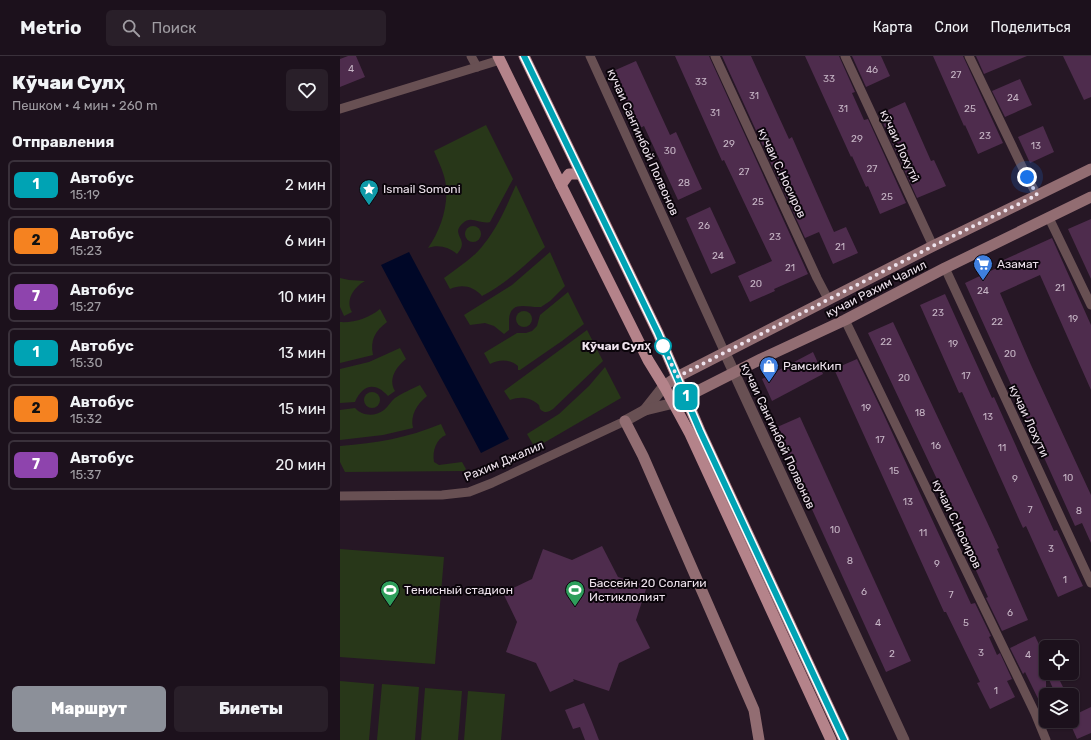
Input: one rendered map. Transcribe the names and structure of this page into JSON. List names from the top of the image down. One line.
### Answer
{"streets":{"main road":["кучаи Рахим Чалил"],"street":["кучаи Сангинбой Полвонов","кӯчаи Лохутӣ","кучаи С.Носиров","кучаи Лохути","Рахим Джалил"]},"crossings":[["кучаи Сангинбой Полвонов","кучаи Рахим Чалил"],["кӯчаи Лохутӣ","кучаи Рахим Чалил"],["кучаи С.Носиров","кучаи Рахим Чалил"],["кучаи Рахим Чалил","кучаи Лохути"]],"places":{"place":["Ismail Somoni"],"supermarket":["Азамат"],"other":["Кӯчаи Сулҳ"],"shop":["РамсиКип"],"sports":["Тенисный стадион","Бассейн 20 Солагии Истиклолият"]},"lines":["bus line 1"],"house_numbers":["4","46","27","33","33","31","24","31","25","31","23","29","29","13","30","27","27","28","25","25","26","23","21","24","21","20","21","24","23","19","22","22","19","20","17","20","19","18","13","17","16","11","15","10","9","13","7","8","10","11","3","8","9","1","6","7","6","4","5","3","2","4","1"],"page":{"header":"Metrio","search":"Поиск","nav":["Карта","Слои","Поделиться"],"heading":[["Кӯчаи Сулҳ","Пешком · 4 мин · 260 m"],"Отправления"],"on_map":"1","list":[{"mark":"1","name":"Автобус","note":"15:19","value":"2 мин"},{"mark":"2","name":"Автобус","note":"15:23","value":"6 мин"},{"mark":"7","name":"Автобус","note":"15:27","value":"10 мин"},{"mark":"1","name":"Автобус","note":"15:30","value":"13 мин"},{"mark":"2","name":"Автобус","note":"15:32","value":"15 мин"},{"mark":"7","name":"Автобус","note":"15:37","value":"20 мин"}],"buttons":["Маршрут","Билеты"]}}
